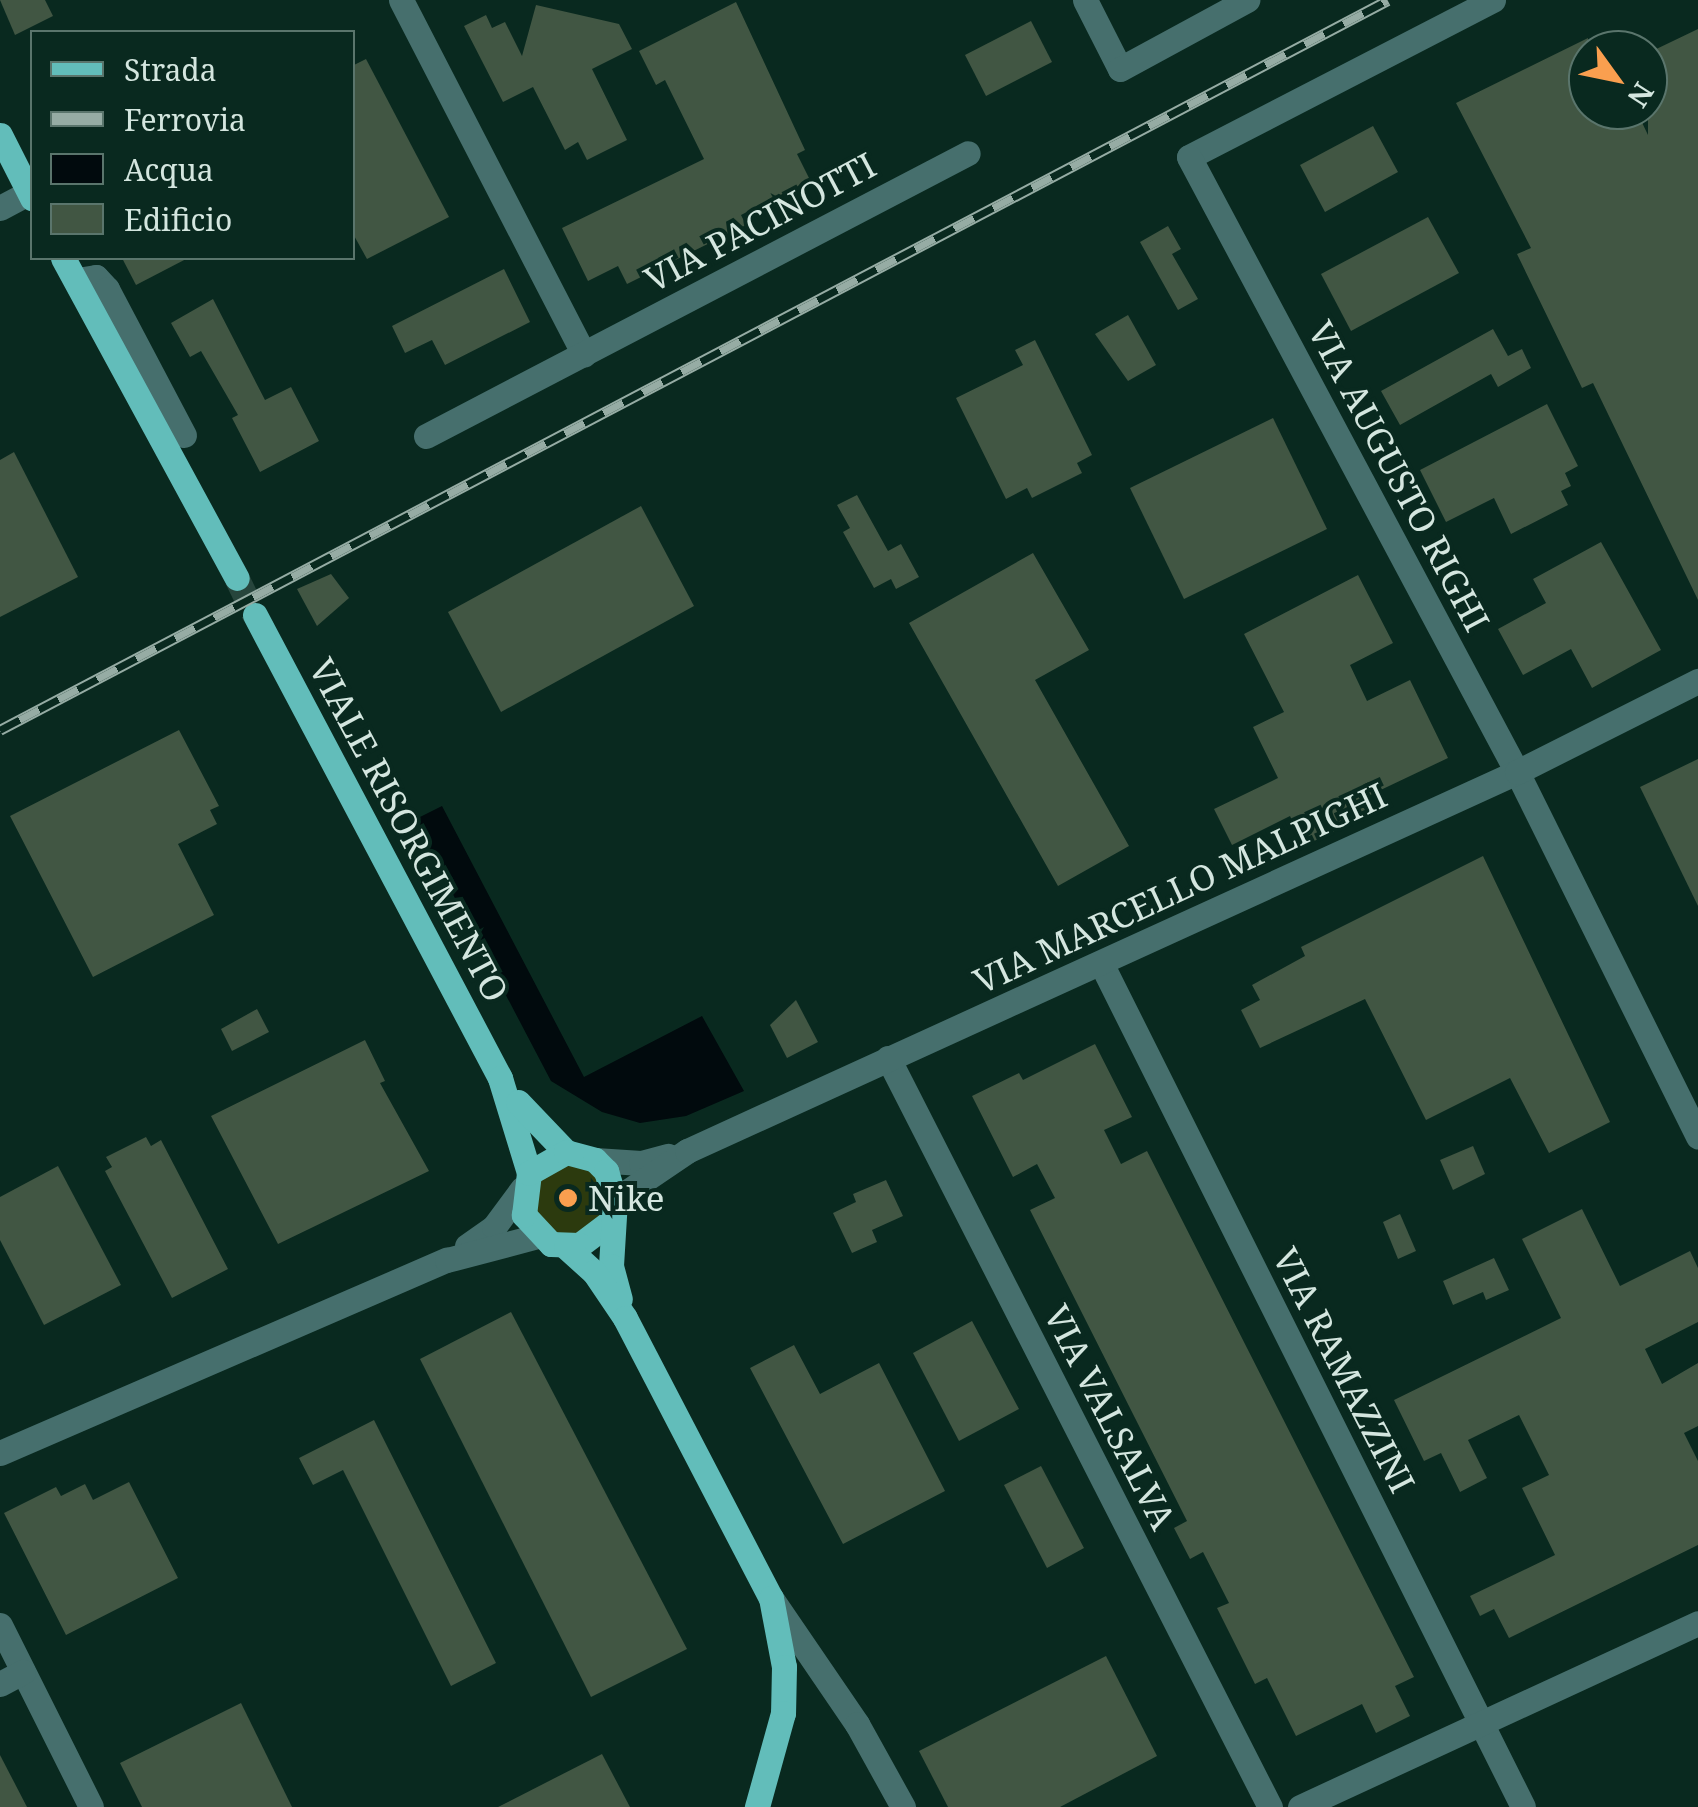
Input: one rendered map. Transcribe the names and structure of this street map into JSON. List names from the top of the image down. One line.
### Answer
{"streets":{"main road":["VIALE RISORGIMENTO"],"street":["VIA PACINOTTI","VIA AUGUSTO RIGHI","VIA MARCELLO MALPIGHI","VIA RAMAZZINI","VIA VALSALVA"]},"crossings":[["VIA AUGUSTO RIGHI","VIA MARCELLO MALPIGHI"],["VIALE RISORGIMENTO","VIA MARCELLO MALPIGHI"],["VIA MARCELLO MALPIGHI","VIA RAMAZZINI"],["VIA MARCELLO MALPIGHI","VIA VALSALVA"]],"places":["Nike"],"legend":["Strada","Ferrovia","Acqua","Edificio"],"north":"bottom right"}
